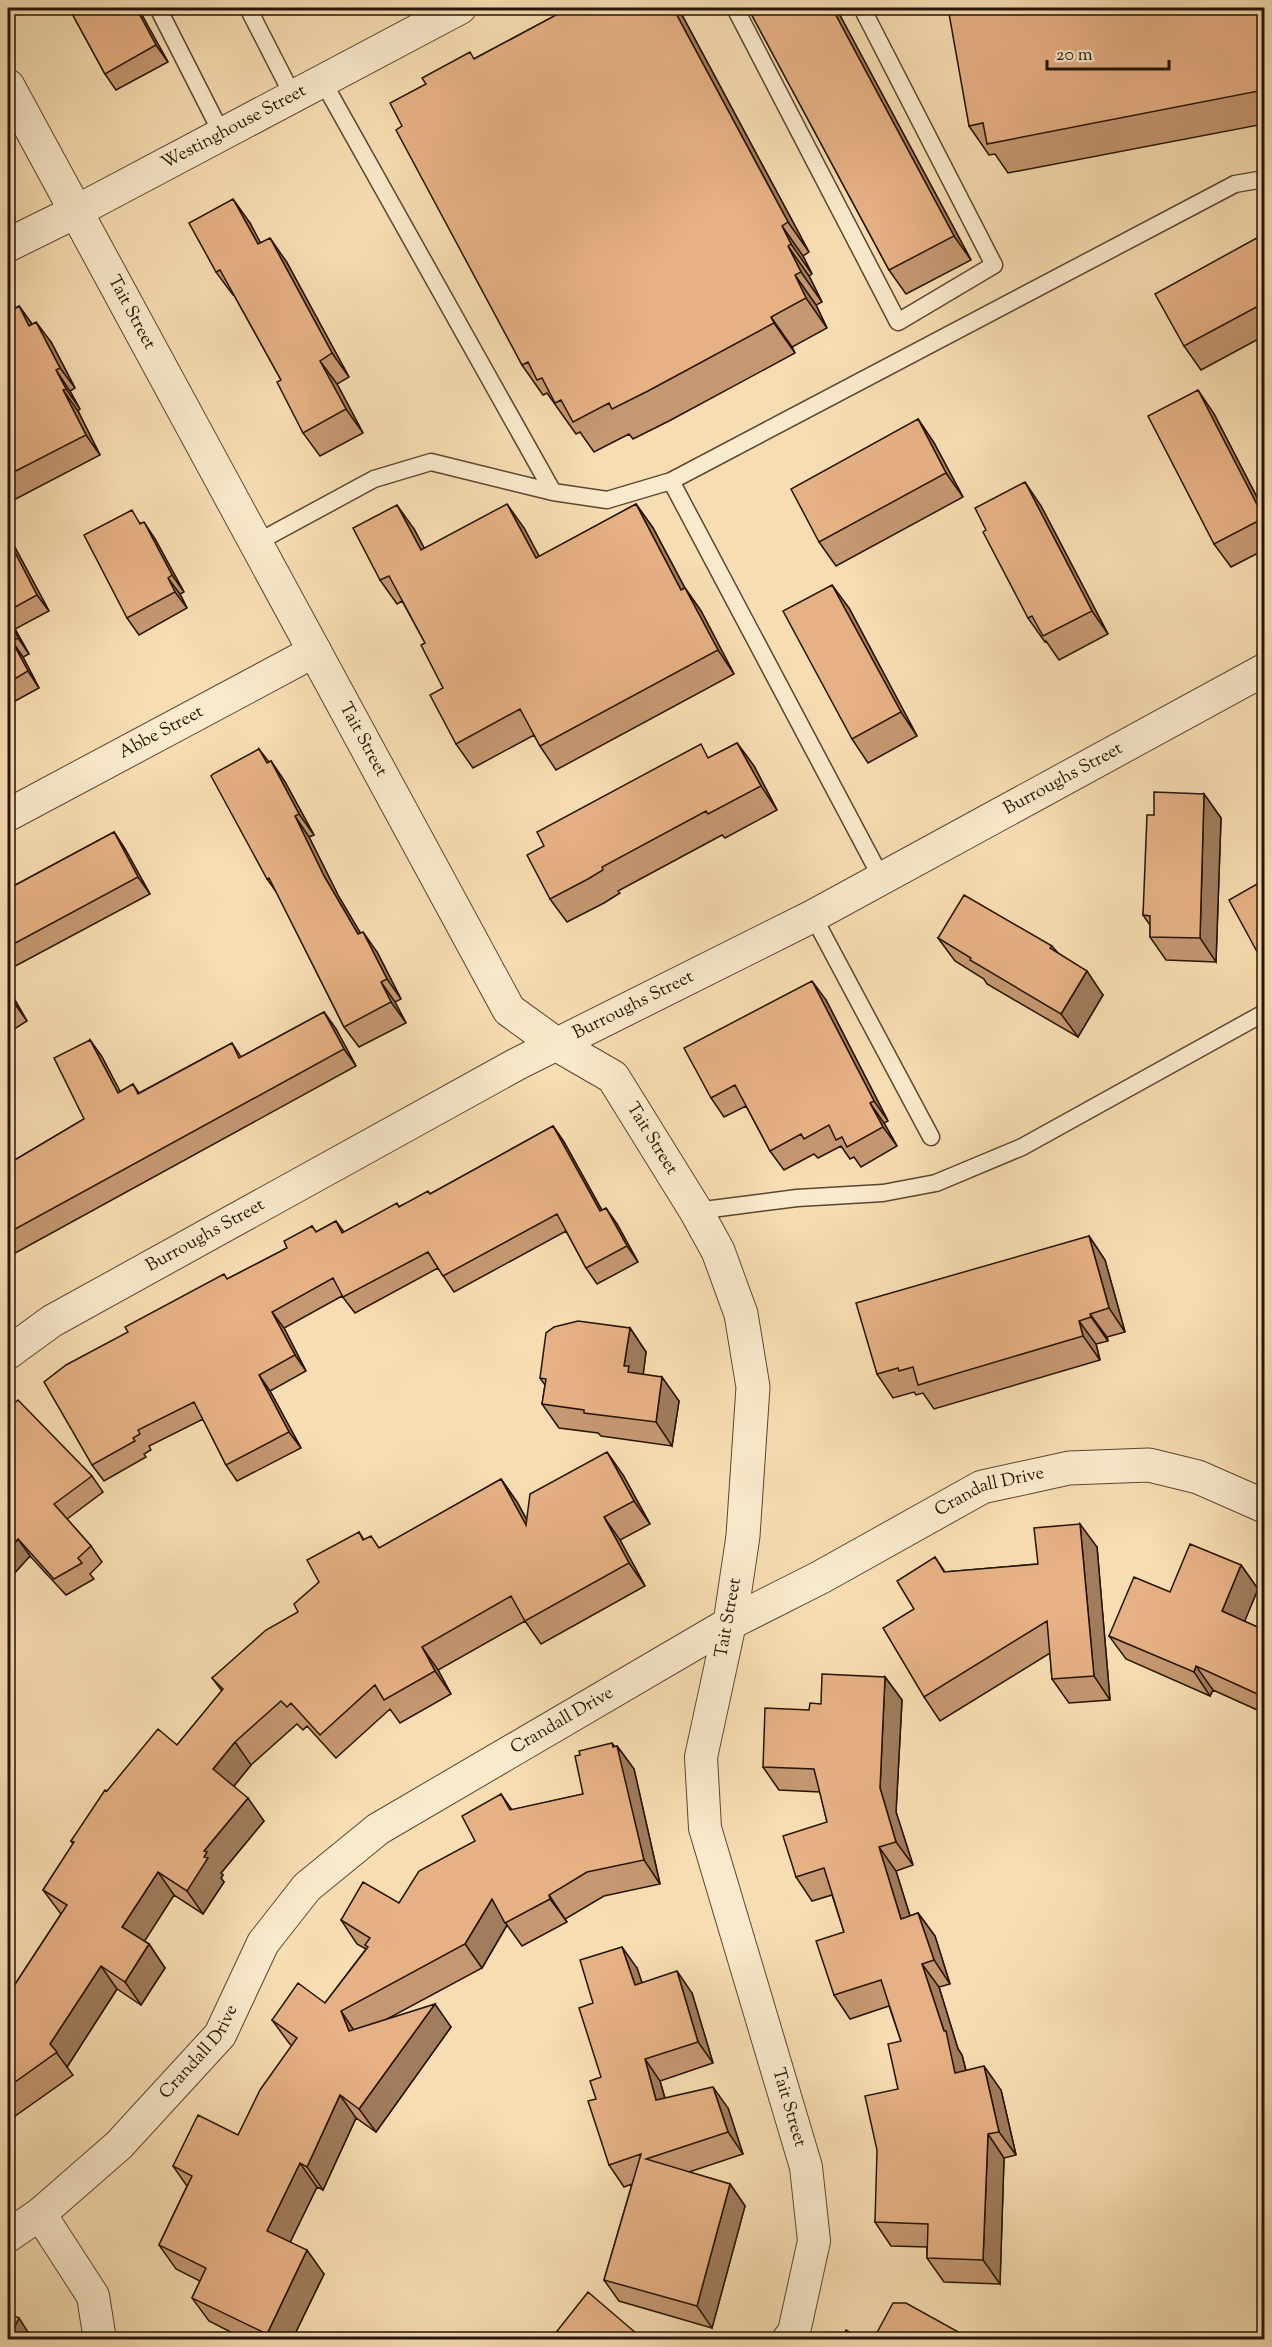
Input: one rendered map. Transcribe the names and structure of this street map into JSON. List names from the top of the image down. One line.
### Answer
{"streets":{"street":["Westinghouse Street","Tait Street","Abbe Street","Burroughs Street","Crandall Drive"]},"crossings":[["Westinghouse Street","Tait Street"],["Tait Street","Abbe Street"],["Tait Street","Burroughs Street"],["Tait Street","Crandall Drive"]],"scale_bar":"20 m"}
